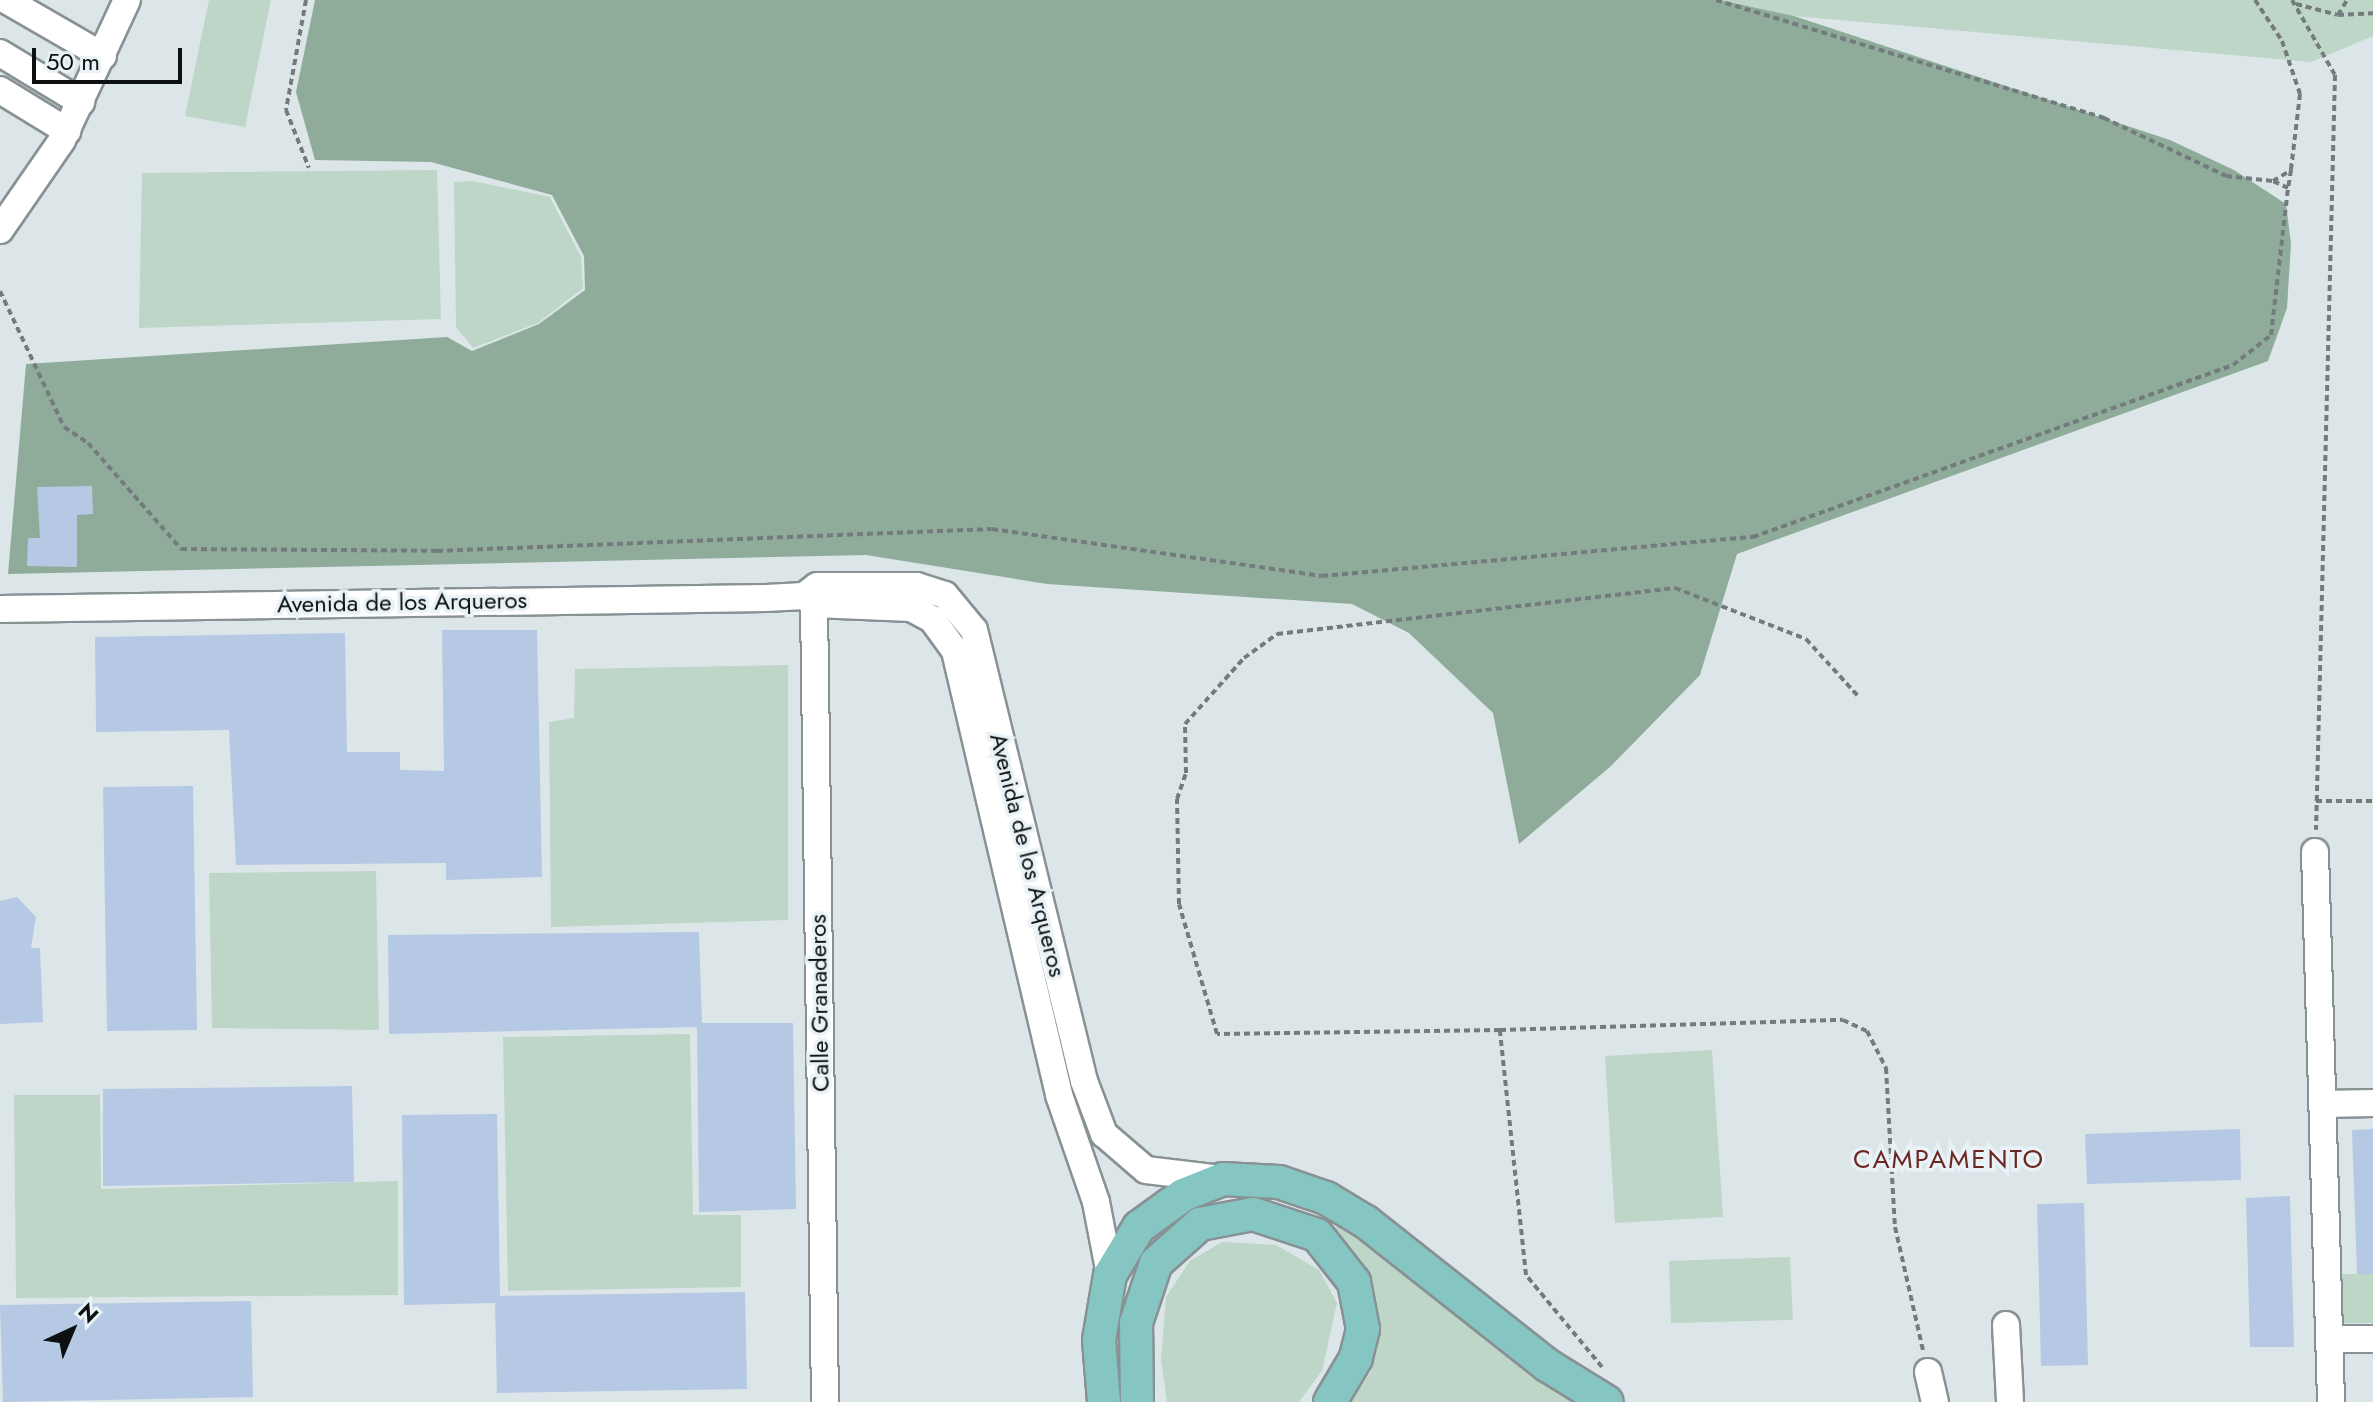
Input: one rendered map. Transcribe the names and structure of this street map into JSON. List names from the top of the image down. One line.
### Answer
{"streets":{"street":["Avenida de los Arqueros","Calle Granaderos"]},"crossings":[["Avenida de los Arqueros","Calle Granaderos"]],"districts":["CAMPAMENTO"],"scale_bar":"50 m","north":"top right"}
